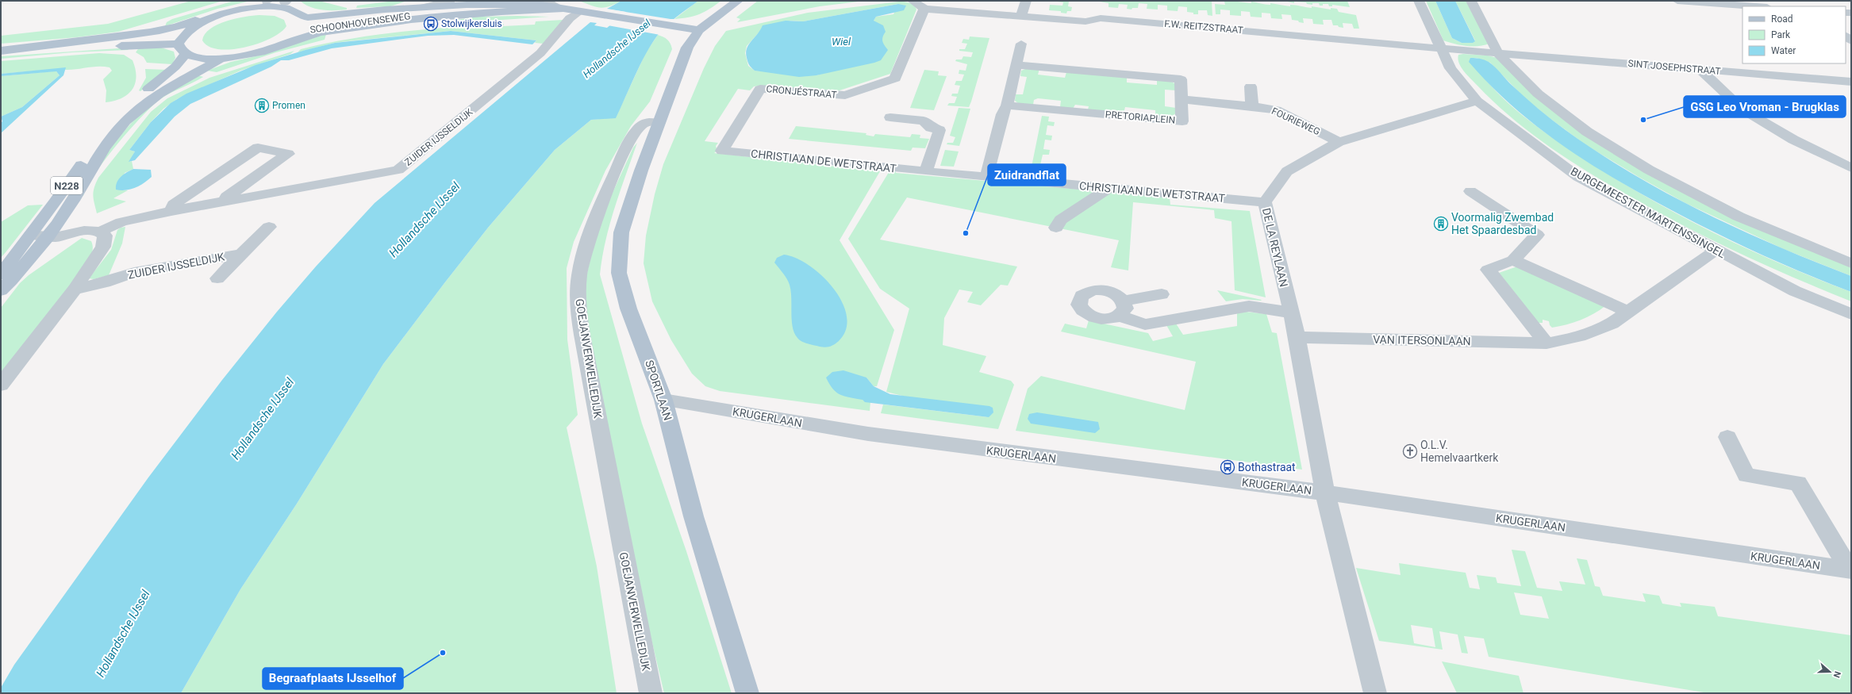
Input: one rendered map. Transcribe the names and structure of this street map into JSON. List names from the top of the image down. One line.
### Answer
{"streets":{"main road":["SCHOONHOVENSEWEG","N228","SPORTLAAN"],"street":["F.W. REITZSTRAAT","SINT JOSEPHSTRAAT","CRONJÉSTRAAT","PRETORIAPLEIN","FOURIEWEG","ZUIDER IJSSELDIJK","CHRISTIAAN DE WETSTRAAT","BURGEMEESTER MARTENSSINGEL","DE LA REYLAAN","VAN ITERSONLAAN","GOEJANVERWELLEDIJK","KRUGERLAAN"]},"crossings":[["SCHOONHOVENSEWEG","ZUIDER IJSSELDIJK"],["SCHOONHOVENSEWEG","N228"],["F.W. REITZSTRAAT","SINT JOSEPHSTRAAT"],["F.W. REITZSTRAAT","CRONJÉSTRAAT"],["F.W. REITZSTRAAT","BURGEMEESTER MARTENSSINGEL"],["CRONJÉSTRAAT","CHRISTIAAN DE WETSTRAAT"],["PRETORIAPLEIN","FOURIEWEG"],["FOURIEWEG","DE LA REYLAAN"],["ZUIDER IJSSELDIJK","N228"],["CHRISTIAAN DE WETSTRAAT","DE LA REYLAAN"],["BURGEMEESTER MARTENSSINGEL","DE LA REYLAAN"],["BURGEMEESTER MARTENSSINGEL","VAN ITERSONLAAN"],["DE LA REYLAAN","VAN ITERSONLAAN"],["DE LA REYLAAN","KRUGERLAAN"],["GOEJANVERWELLEDIJK","SPORTLAAN"],["SPORTLAAN","KRUGERLAAN"]],"water":["Wiel","Hollandsche IJssel"],"places":{"bus stop":["Stolwijkersluis","Bothastraat"],"building":["Promen","Voormalig Zwembad Het Spaardesbad"],"other":["GSG Leo Vroman - Brugklas","Zuidrandflat","Begraafplaats IJsselhof"],"church":["O.L.V. Hemelvaartkerk"]},"legend":["Road","Park","Water"],"north":"right"}
